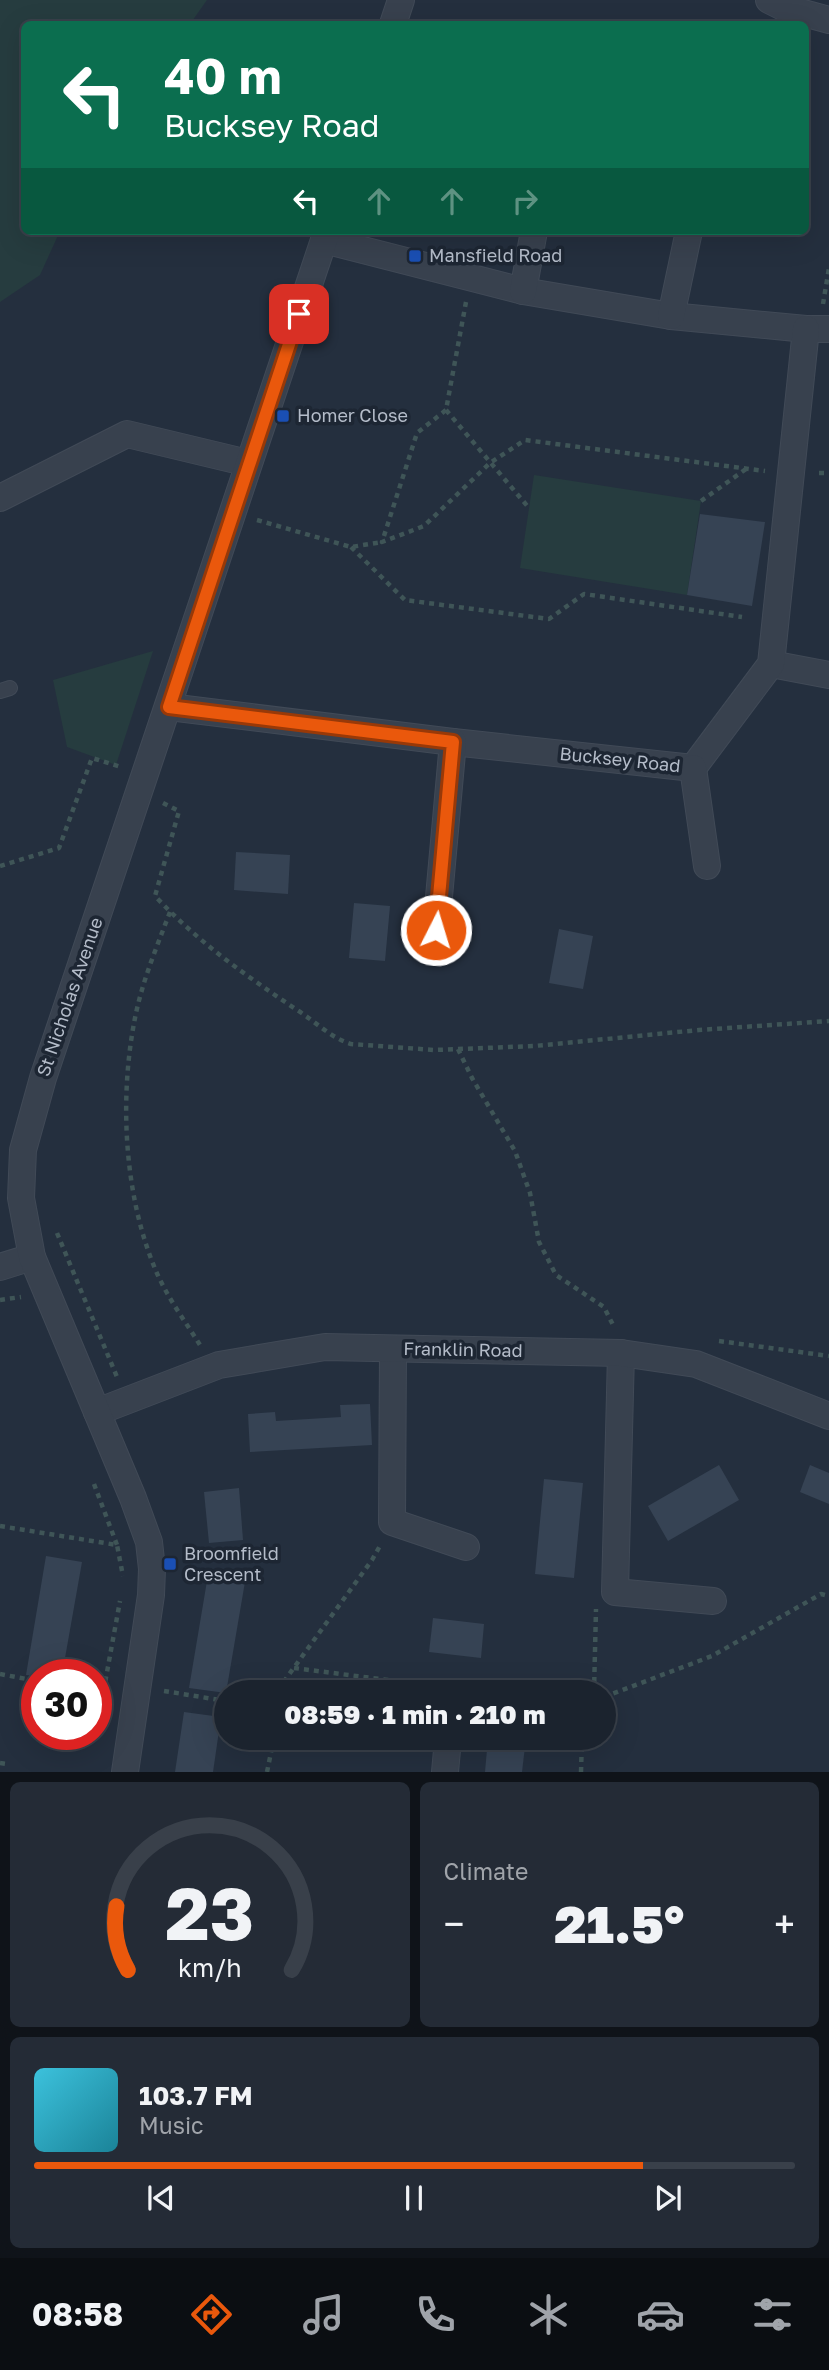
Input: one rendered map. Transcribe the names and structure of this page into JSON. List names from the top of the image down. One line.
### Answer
{"streets":{"street":["Bucksey Road","St Nicholas Avenue","Franklin Road"]},"crossings":[["Bucksey Road","St Nicholas Avenue"],["St Nicholas Avenue","Franklin Road"]],"places":{"transit":["Mansfield Road","Homer Close","Broomfield Crescent"]},"page":{"turn":["40 m","Bucksey Road"],"limit":"30","trip":"08:59 · 1 min · 210 m","tile":"Climate","heat":["−","21.5°","+"],"song":["103.7 FM","Music"],"tabs":"08:58","gauge":["23","km/h"]}}
